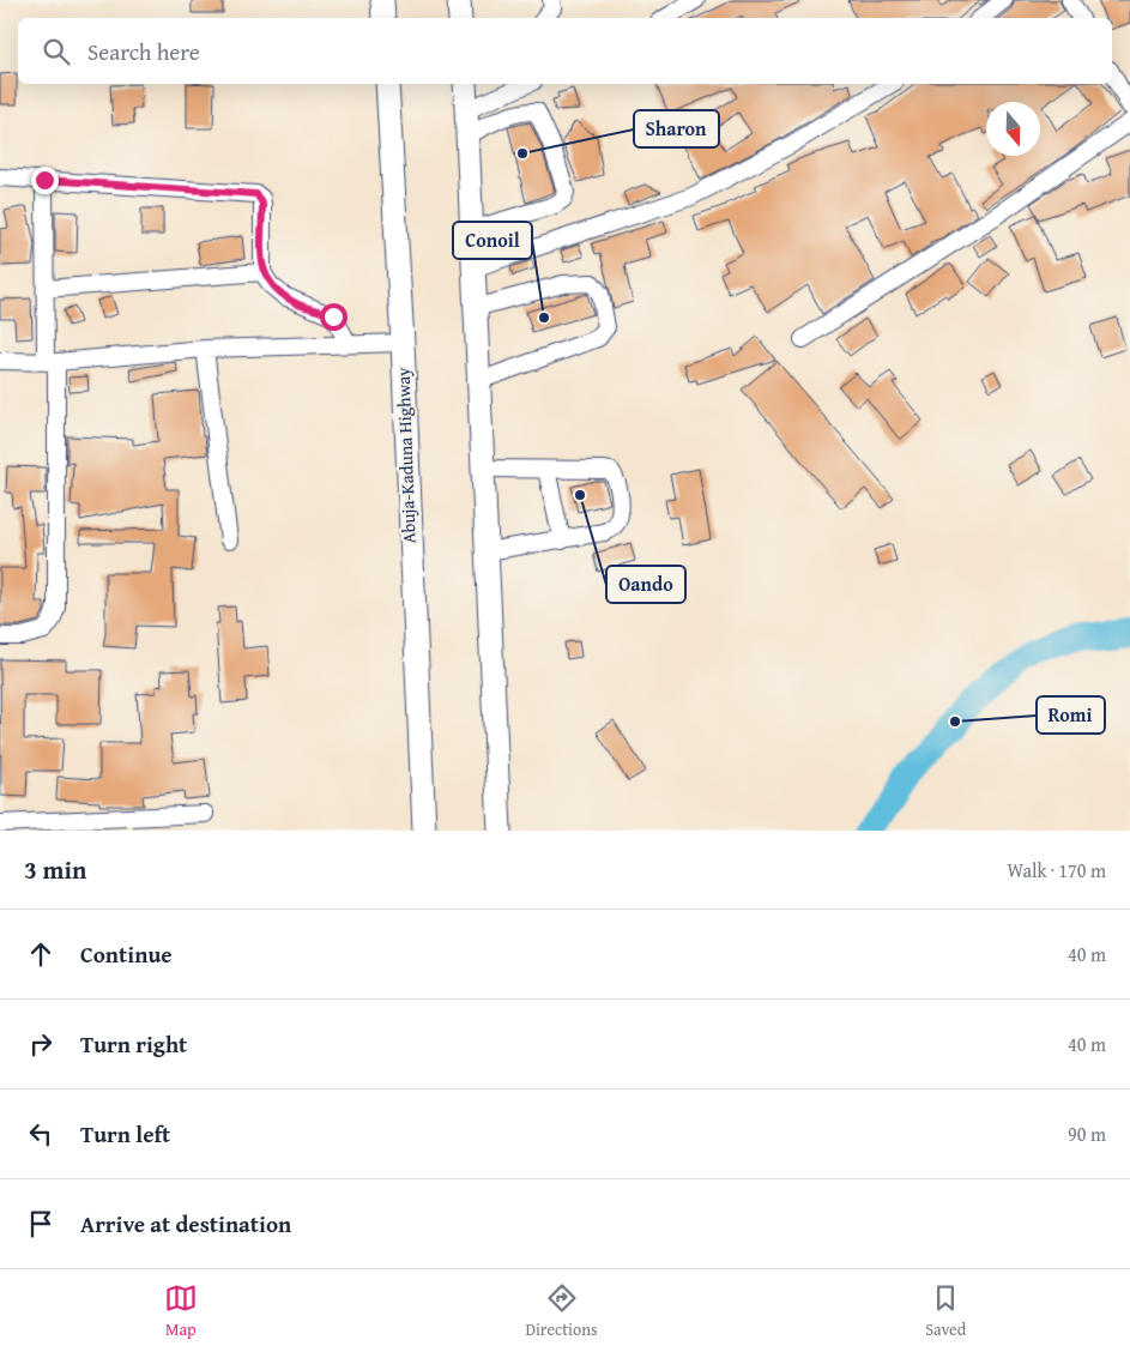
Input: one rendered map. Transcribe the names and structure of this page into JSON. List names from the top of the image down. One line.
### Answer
{"streets":{"highway":["Abuja-Kaduna Highway"]},"places":["Sharon","Conoil","Oando","Romi"],"north":"bottom","page":{"search":"Search here","heading":["3 min","Walk · 170 m"],"list":[["Continue","40 m"],["Turn right","40 m"],["Turn left","90 m"],"Arrive at destination"],"nav":["Map","Directions","Saved"]}}
